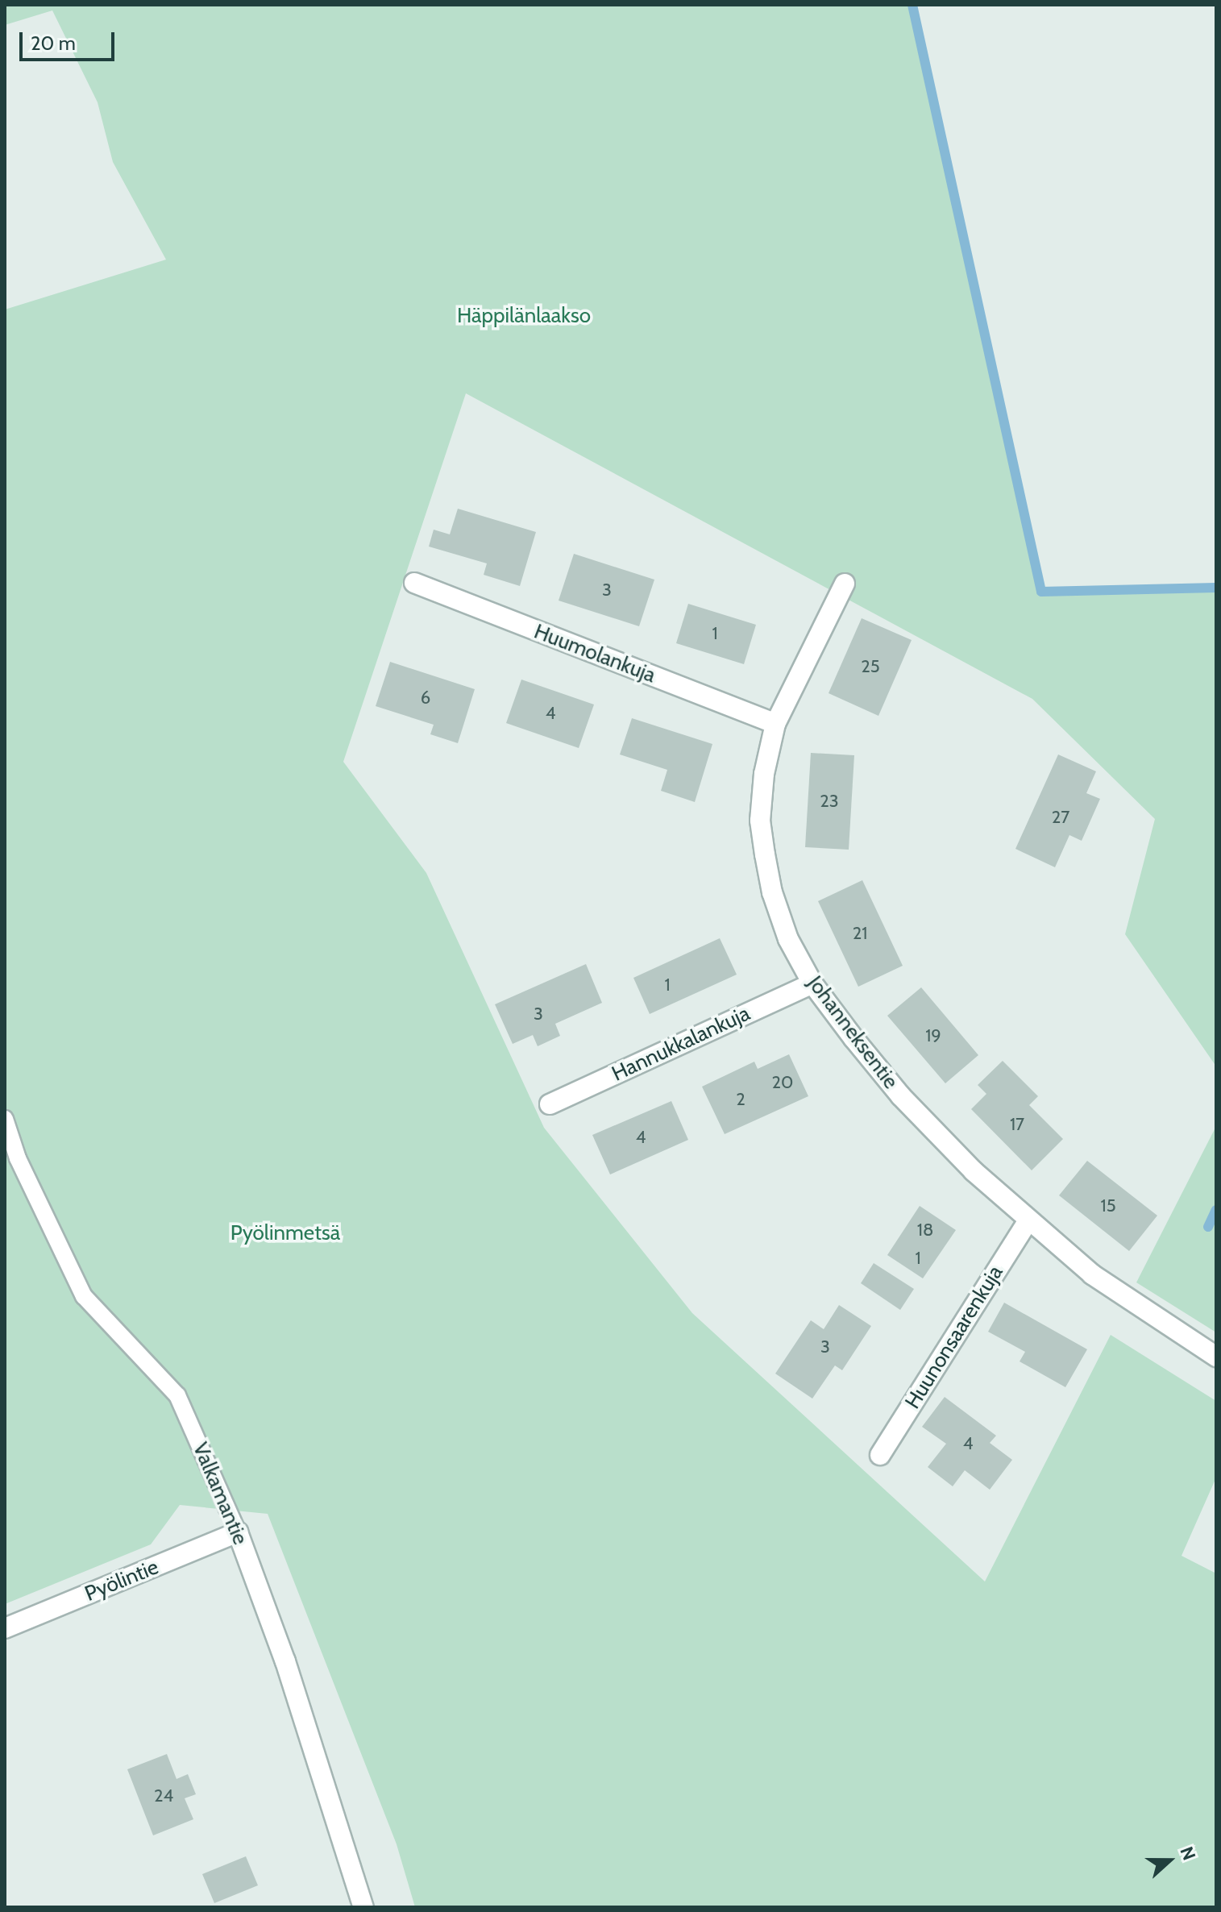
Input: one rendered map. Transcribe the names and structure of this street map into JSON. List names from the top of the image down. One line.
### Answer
{"streets":{"street":["Huumolankuja","Johanneksentie","Hannukkalankuja","Huunonsaarenkuja","Valkamantie","Pyölintie"]},"crossings":[["Huumolankuja","Johanneksentie"],["Johanneksentie","Hannukkalankuja"],["Johanneksentie","Huunonsaarenkuja"],["Valkamantie","Pyölintie"]],"parks":["Häppilänlaakso","Pyölinmetsä"],"house_numbers":["3","1","25","6","4","23","27","21","1","3","19","20","2","17","4","15","18","1","3","4","24"],"scale_bar":"20 m","north":"right"}
